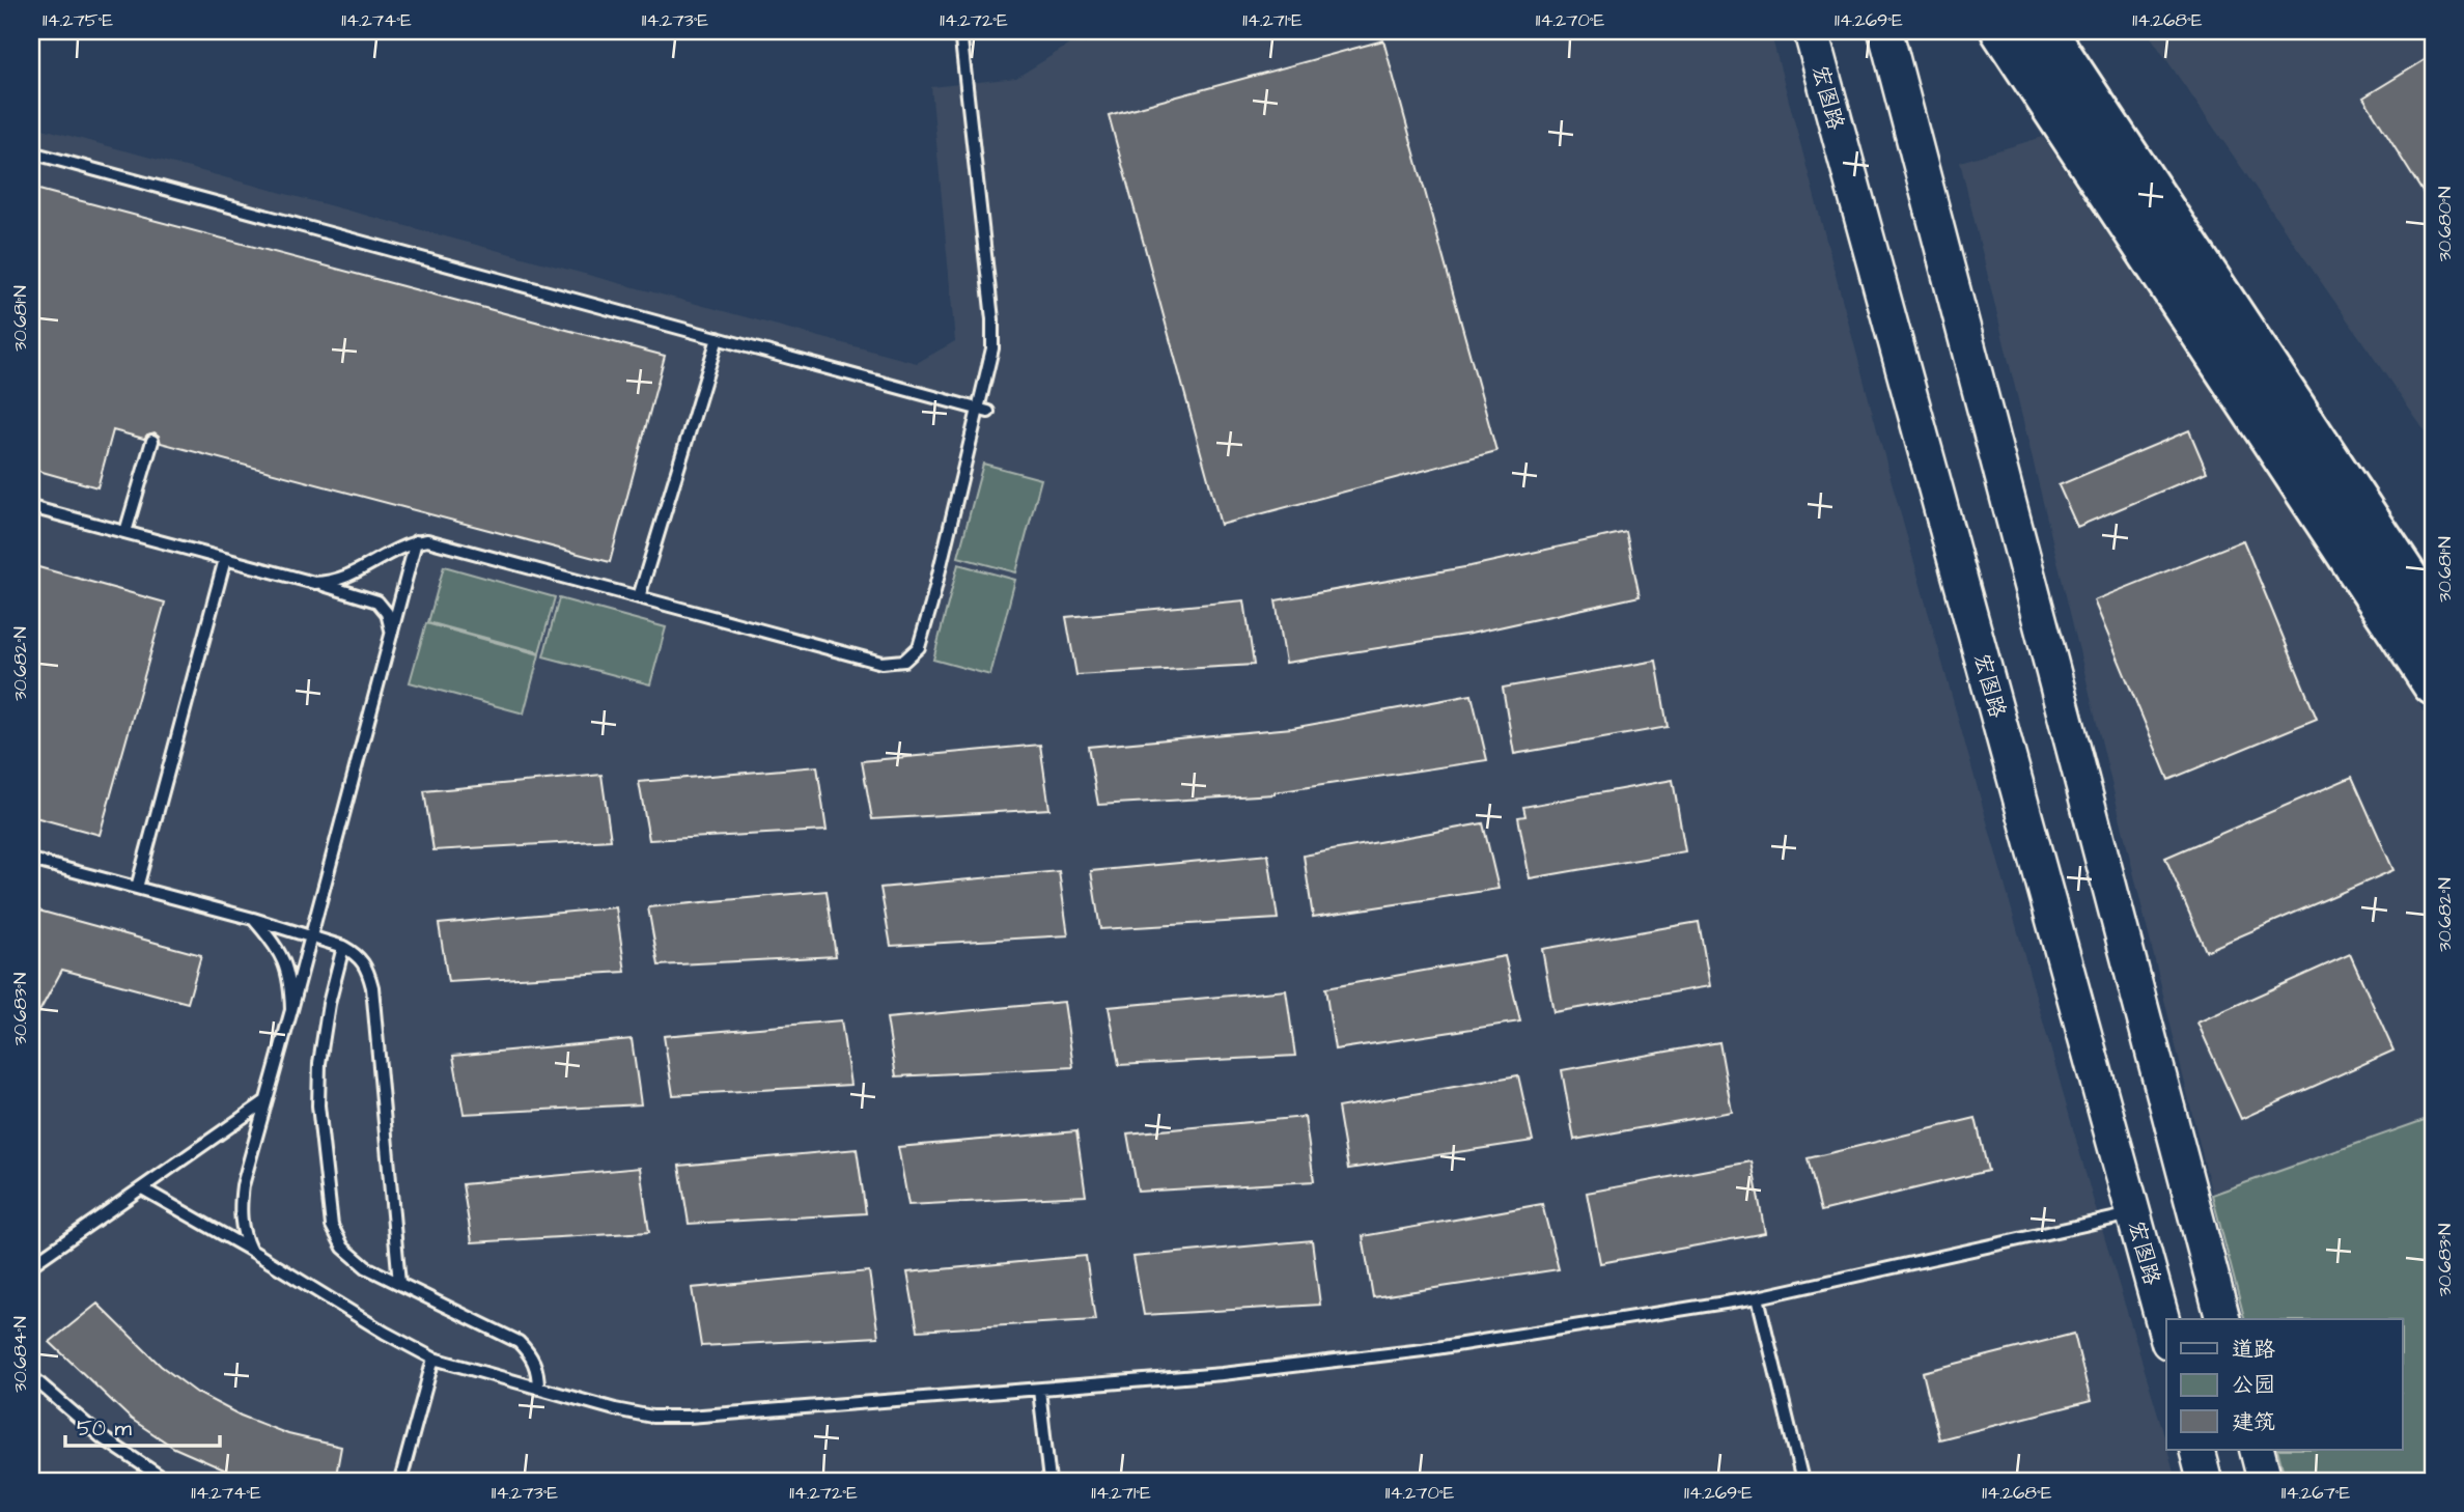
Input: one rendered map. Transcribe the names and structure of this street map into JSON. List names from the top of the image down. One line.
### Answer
{"streets":{"main road":["宏图路"]},"legend":["道路","公园","建筑"],"scale_bar":"50 m","coordinates":["114.275°E","114.274°E","114.273°E","114.272°E","114.271°E","114.270°E","114.269°E","114.268°E","30.680°N","30.681°N","30.682°N","30.683°N","30.684°N","114.267°E"]}
